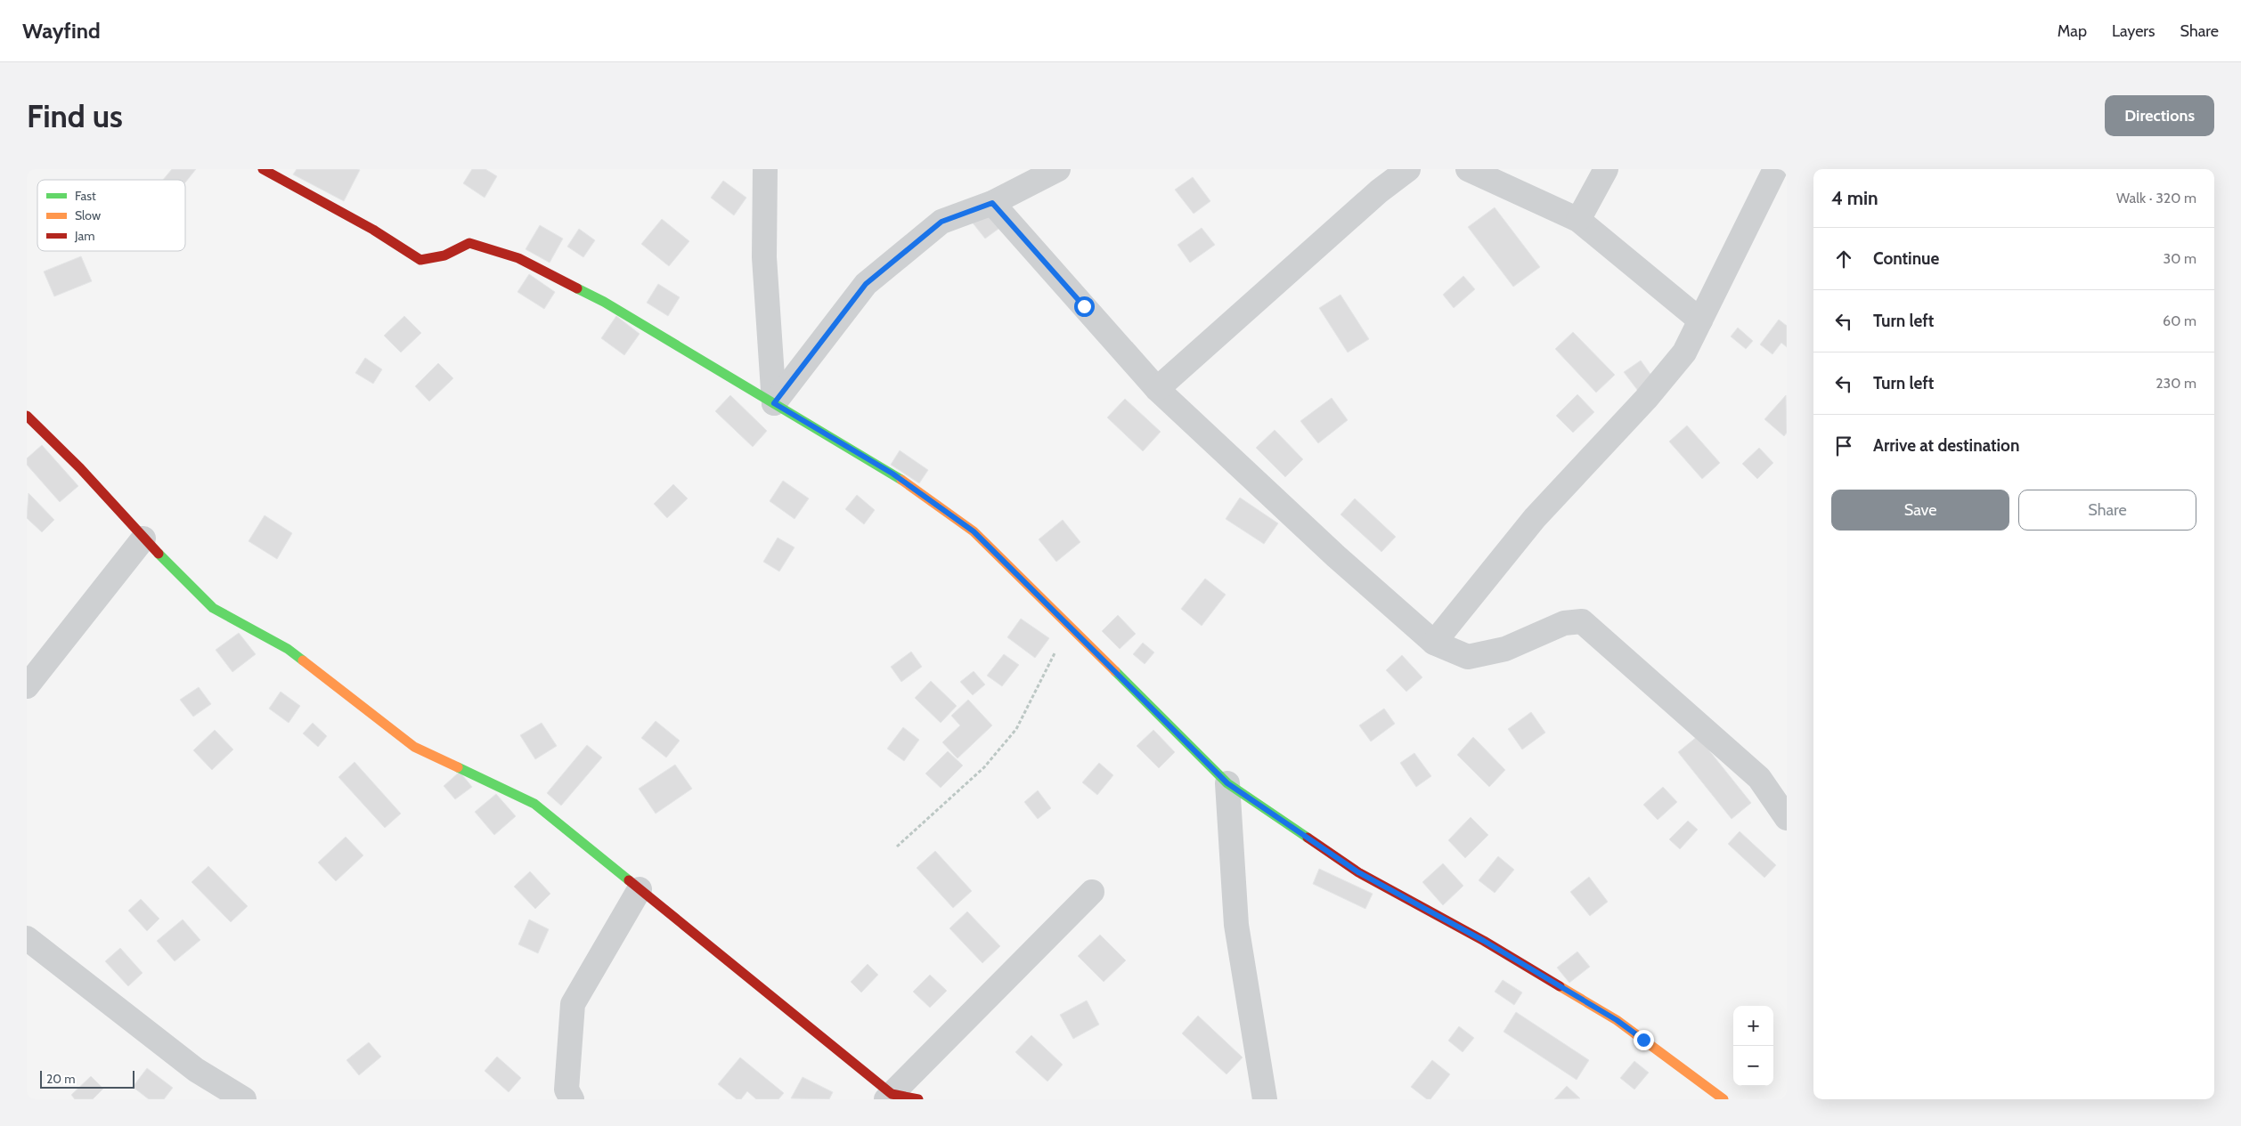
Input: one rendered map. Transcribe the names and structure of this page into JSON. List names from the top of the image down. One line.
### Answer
{"legend":["Fast","Slow","Jam"],"scale_bar":"20 m","page":{"header":"Wayfind","nav":["Map","Layers","Share"],"buttons":["Directions",["Save","Share"]],"title":"Find us","heading":["4 min","Walk · 320 m"],"list":[["Continue","30 m"],["Turn left","60 m"],["Turn left","230 m"],"Arrive at destination"],"map_buttons":["+","−"],"scale":"20 m"}}
